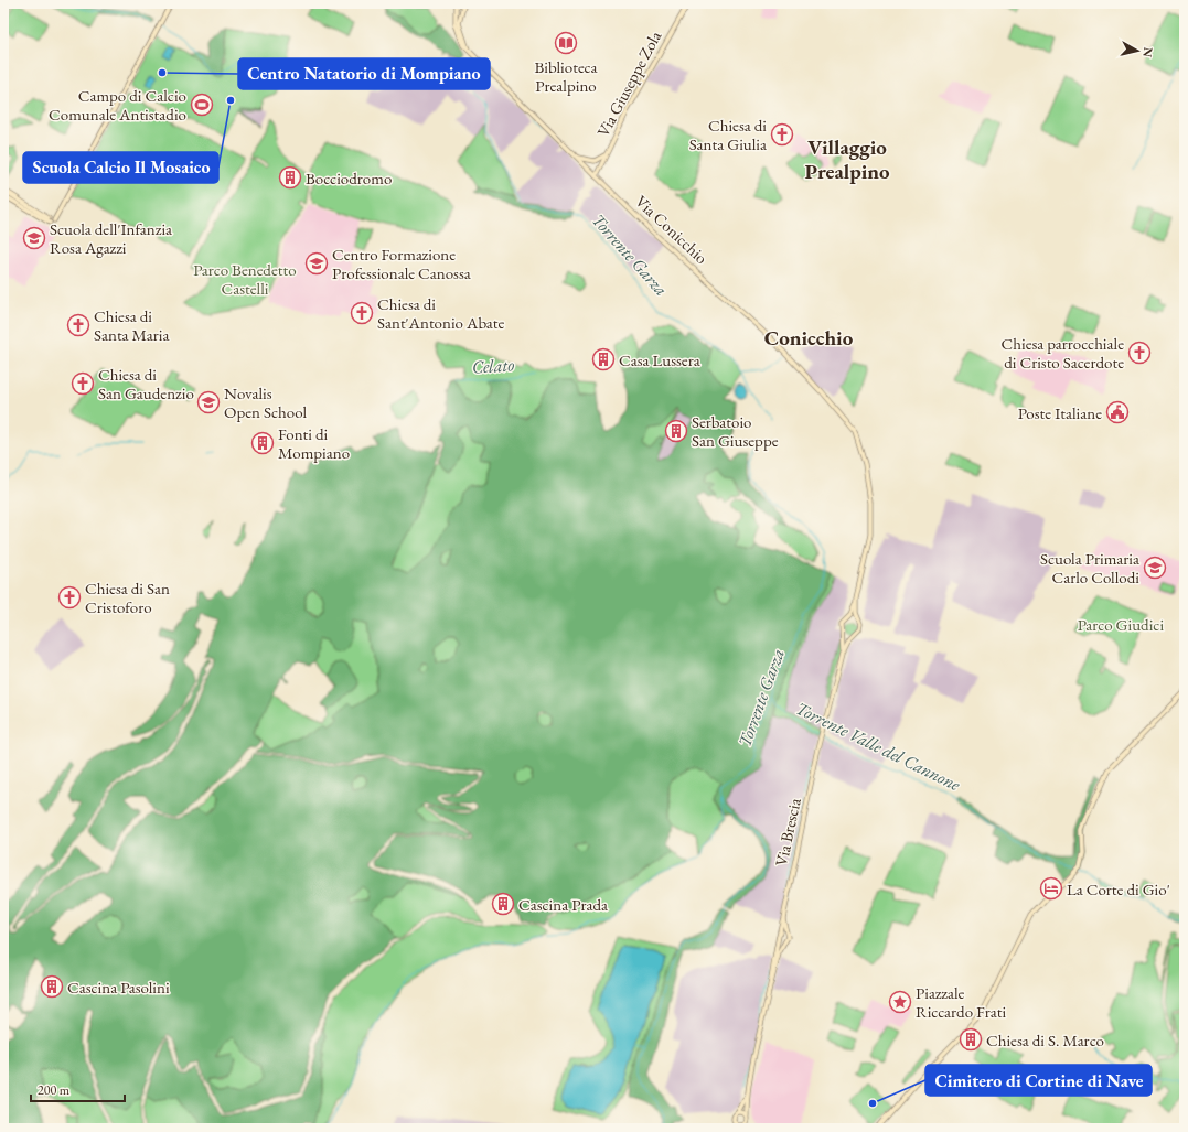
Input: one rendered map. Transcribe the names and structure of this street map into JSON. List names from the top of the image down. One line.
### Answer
{"streets":{"main road":["Via Giuseppe Zola","Via Conicchio","Via Brescia"]},"crossings":[["Via Giuseppe Zola","Via Conicchio"]],"districts":["Villaggio Prealpino","Conicchio"],"water":["Torrente Garza","Celato","Torrente Valle del Cannone"],"parks":["Parco Benedetto Castelli","Parco Giudici"],"places":{"library":["Biblioteca Prealpino"],"other":["Centro Natatorio di Mompiano","Scuola Calcio Il Mosaico","Cimitero di Cortine di Nave"],"sports":["Campo di Calcio Comunale Antistadio"],"church":["Chiesa di Santa Giulia","Chiesa di Sant'Antonio Abate","Chiesa di Santa Maria","Chiesa parrocchiale di Cristo Sacerdote","Chiesa di San Gaudenzio","Chiesa di San Cristoforo"],"building":["Bocciodromo","Casa Lussera","Serbatoio San Giuseppe","Fonti di Mompiano","Cascina Prada","Cascina Pasolini","Chiesa di S. Marco"],"school or university":["Scuola dell'Infanzia Rosa Agazzi","Centro Formazione Professionale Canossa","Novalis Open School","Scuola Primaria Carlo Collodi"],"public building":["Poste Italiane"],"hotel":["La Corte di Gio'"],"place":["Piazzale Riccardo Frati"]},"scale_bar":"200 m","north":"right"}
